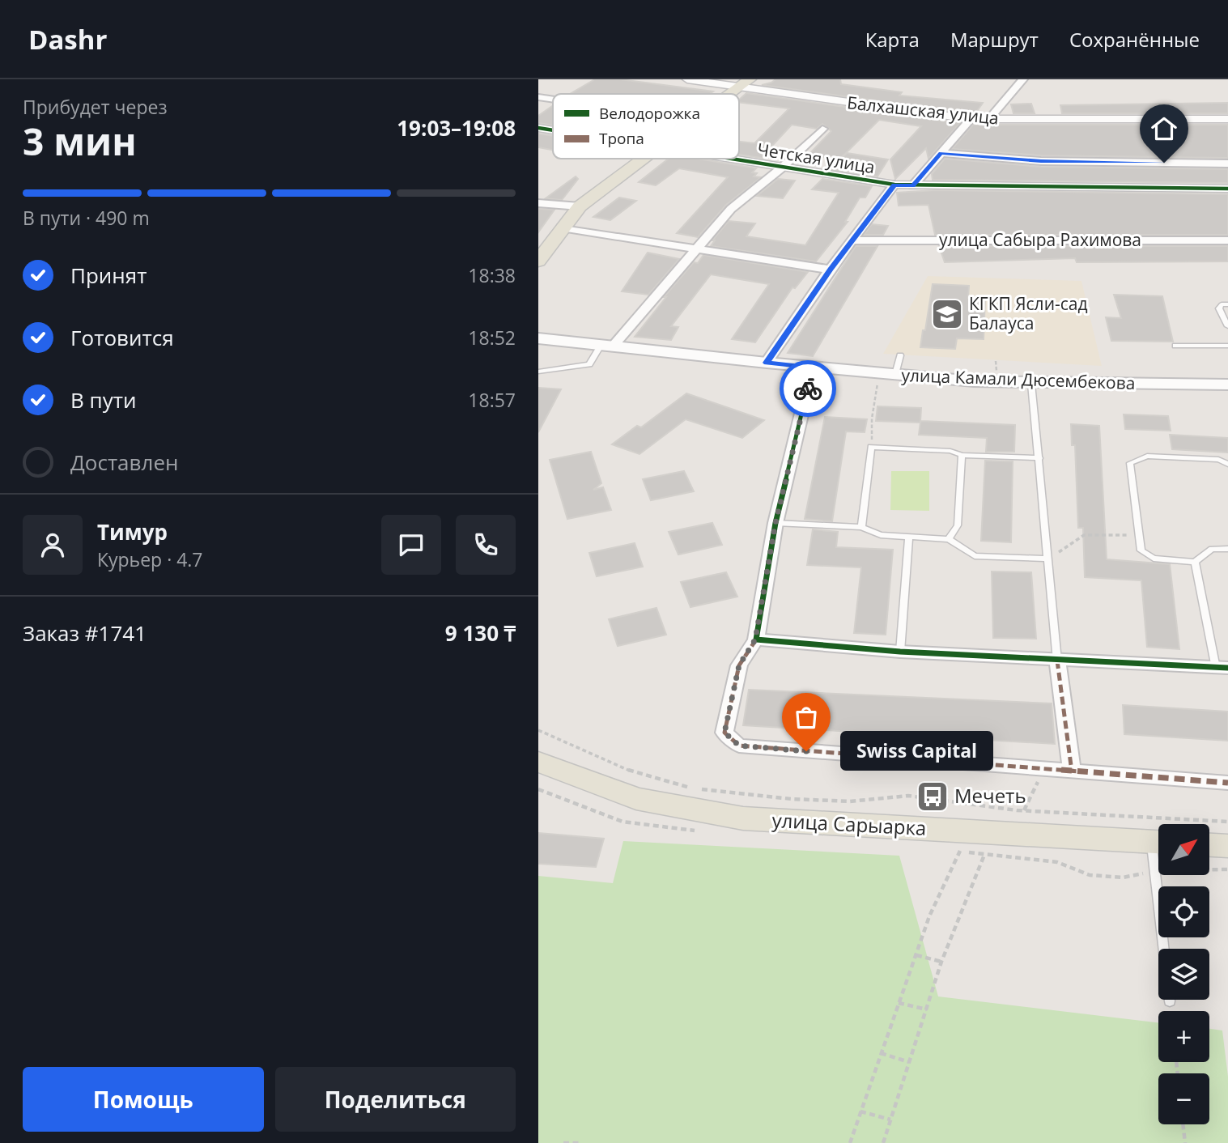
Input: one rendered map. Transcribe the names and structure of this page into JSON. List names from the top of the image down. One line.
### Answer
{"streets":{"main road":["улица Камали Дюсембекова","улица Сарыарка"],"street":["Балхашская улица","Четская улица","улица Сабыра Рахимова"]},"places":{"school or university":["КГКП Ясли-сад Балауса"],"other":["Swiss Capital"],"bus stop":["Мечеть"]},"legend":["Велодорожка","Тропа"],"north":"top right","page":{"header":"Dashr","nav":["Карта","Маршрут","Сохранённые"],"heading":["3 мин","Прибудет через","19:03–19:08"],"panel":["Тимур","Курьер · 4.7","Заказ #1741","9 130 ₸"],"bar":"В пути · 490 m","list":[["Принят","18:38"],["Готовится","18:52"],["В пути","18:57"],"Доставлен"],"bubble":"Swiss Capital","map_buttons":["+","−"],"buttons":["Помощь","Поделиться"]}}
